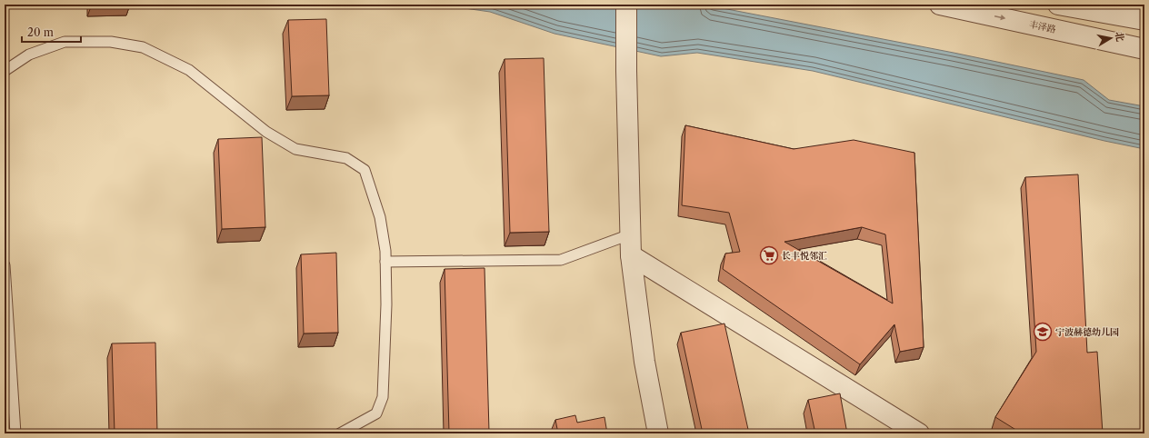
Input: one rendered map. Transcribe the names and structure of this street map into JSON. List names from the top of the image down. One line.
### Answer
{"streets":{"street":["丰泽路"]},"places":{"supermarket":["长丰悦邻汇"],"school or university":["宁波赫德幼儿园"]},"scale_bar":"20 m","north":"right"}
